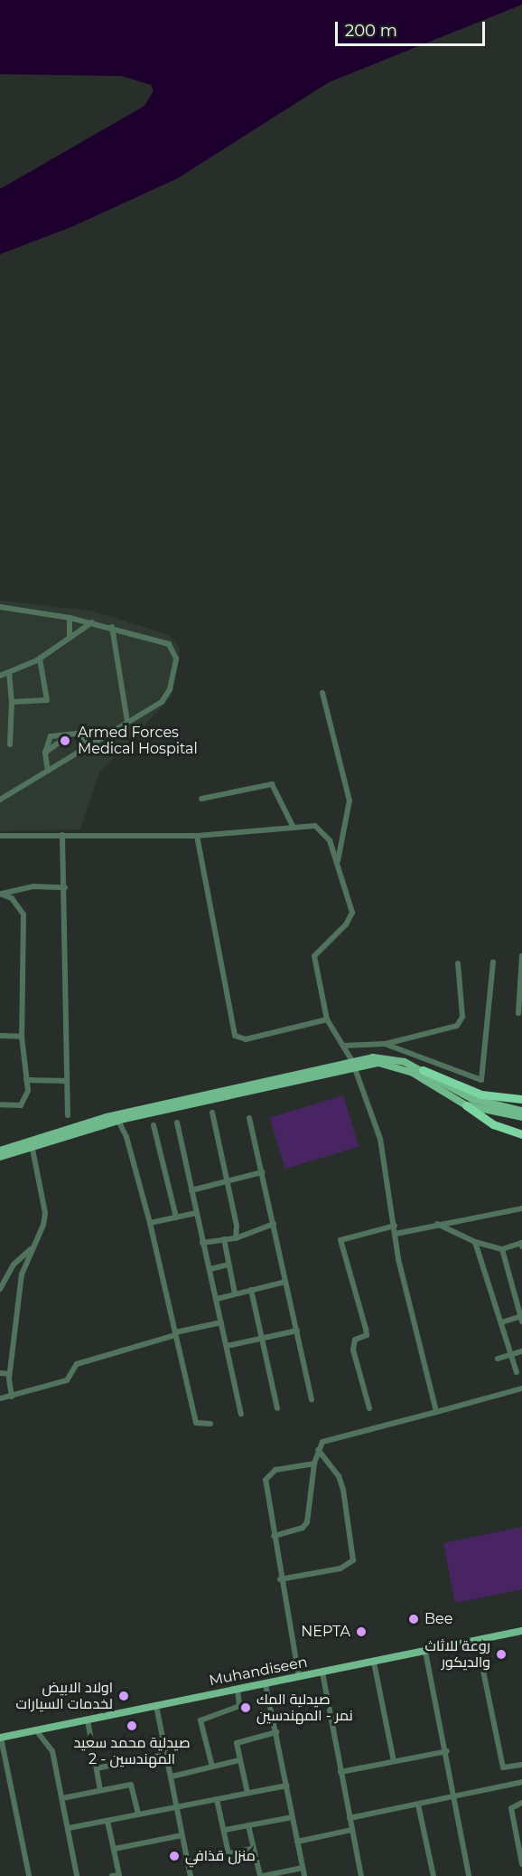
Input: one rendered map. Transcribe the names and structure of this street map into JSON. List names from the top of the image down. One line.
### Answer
{"streets":{"main road":["Muhandiseen"]},"places":["Armed Forces Medical Hospital","Bee","NEPTA","روعة للاثاث والديكور","اولاد الابيض لخدمات السيارات","صيدلية المك نمر - المهندسين","صيدلية محمد سعيد 2 - المهندسين","منزل قذافي"],"scale_bar":"200 m"}
